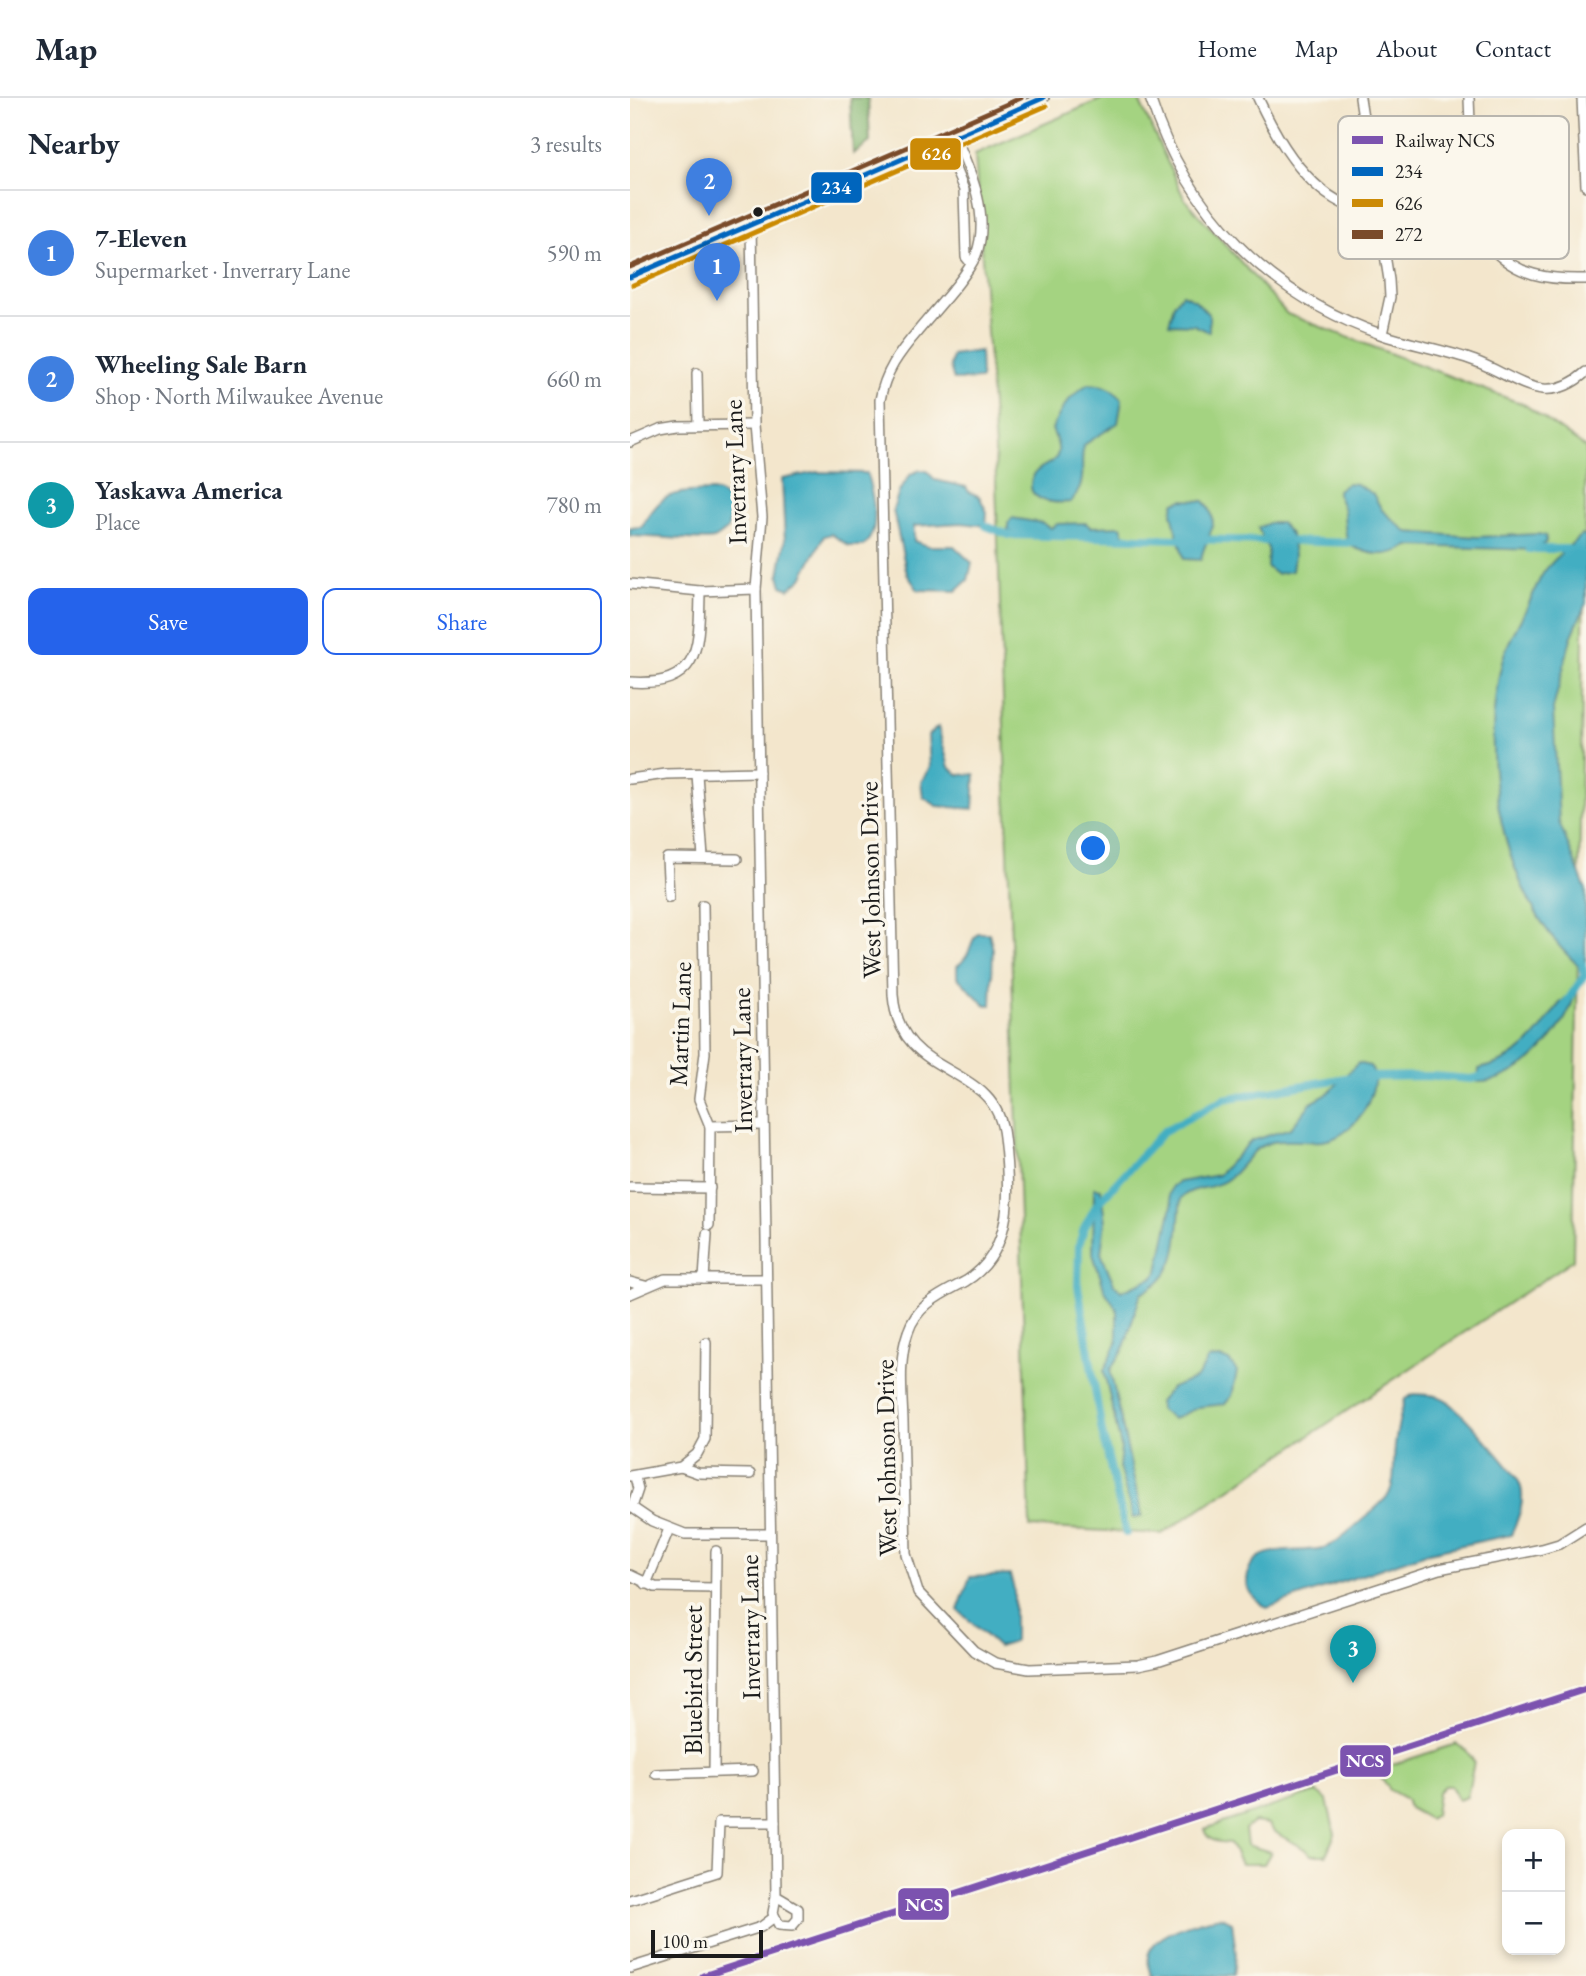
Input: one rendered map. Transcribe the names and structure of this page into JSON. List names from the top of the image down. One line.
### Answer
{"streets":{"street":["Inverrary Lane","West Johnson Drive","Martin Lane","Bluebird Street"]},"lines":["transit line 234","transit line 272","transit line 626","rail line NCS"],"legend":["Railway NCS","234","626","272"],"scale_bar":"100 m","page":{"header":"Map","nav":["Home","Map","About","Contact"],"heading":["Nearby","3 results"],"pins":["2","1","3"],"list":[{"mark":"1","name":"7-Eleven","note":"Supermarket · Inverrary Lane","value":"590 m"},{"mark":"2","name":"Wheeling Sale Barn","note":"Shop · North Milwaukee Avenue","value":"660 m"},{"mark":"3","name":"Yaskawa America","note":"Place","value":"780 m"}],"buttons":["Save","Share"],"map_buttons":["+","−"],"scale":"100 m"}}
